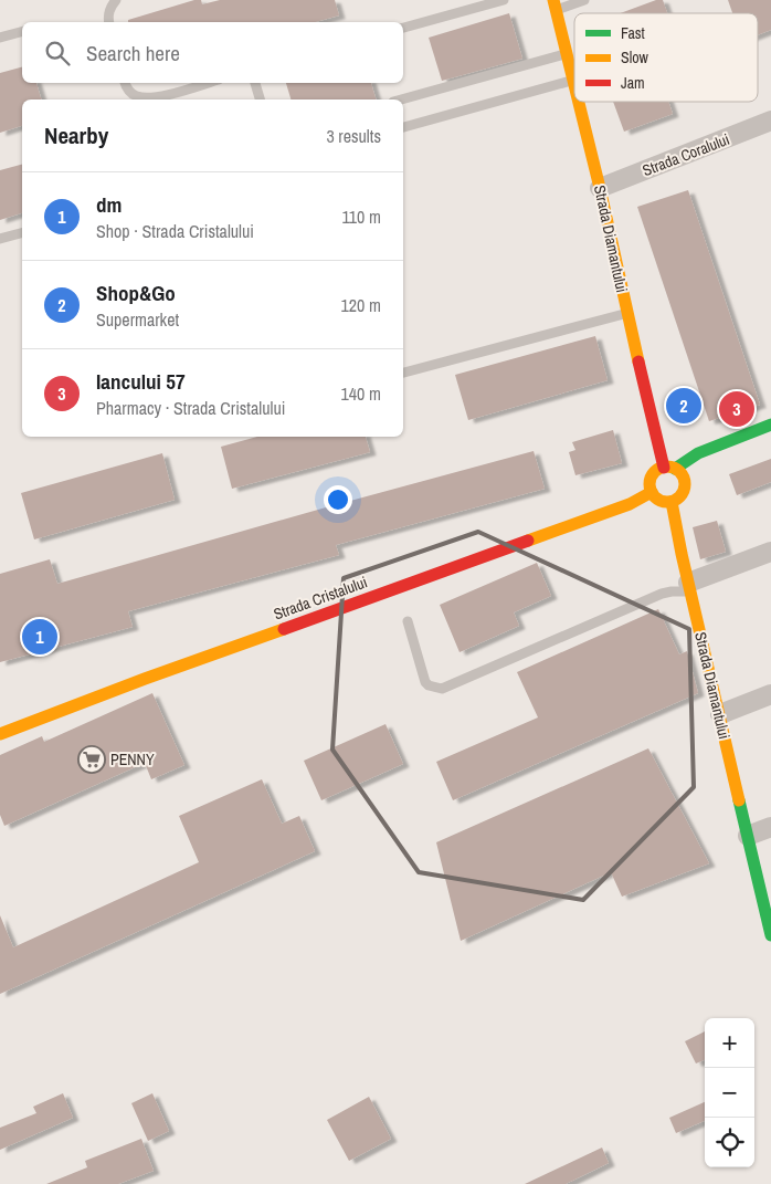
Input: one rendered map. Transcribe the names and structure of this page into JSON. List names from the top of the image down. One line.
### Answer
{"streets":{"street":["Strada Coralului","Strada Diamantului","Strada Cristalului"]},"crossings":[["Strada Coralului","Strada Diamantului"],["Strada Diamantului","Strada Cristalului"]],"places":{"supermarket":["PENNY"]},"legend":["Fast","Slow","Jam"],"page":{"search":"Search here","heading":["Nearby","3 results"],"list":[{"mark":"1","name":"dm","note":"Shop · Strada Cristalului","value":"110 m"},{"mark":"2","name":"Shop&Go","note":"Supermarket","value":"120 m"},{"mark":"3","name":"Iancului 57","note":"Pharmacy · Strada Cristalului","value":"140 m"}],"pins":["2","3","1"],"map_buttons":["+","−"]}}
